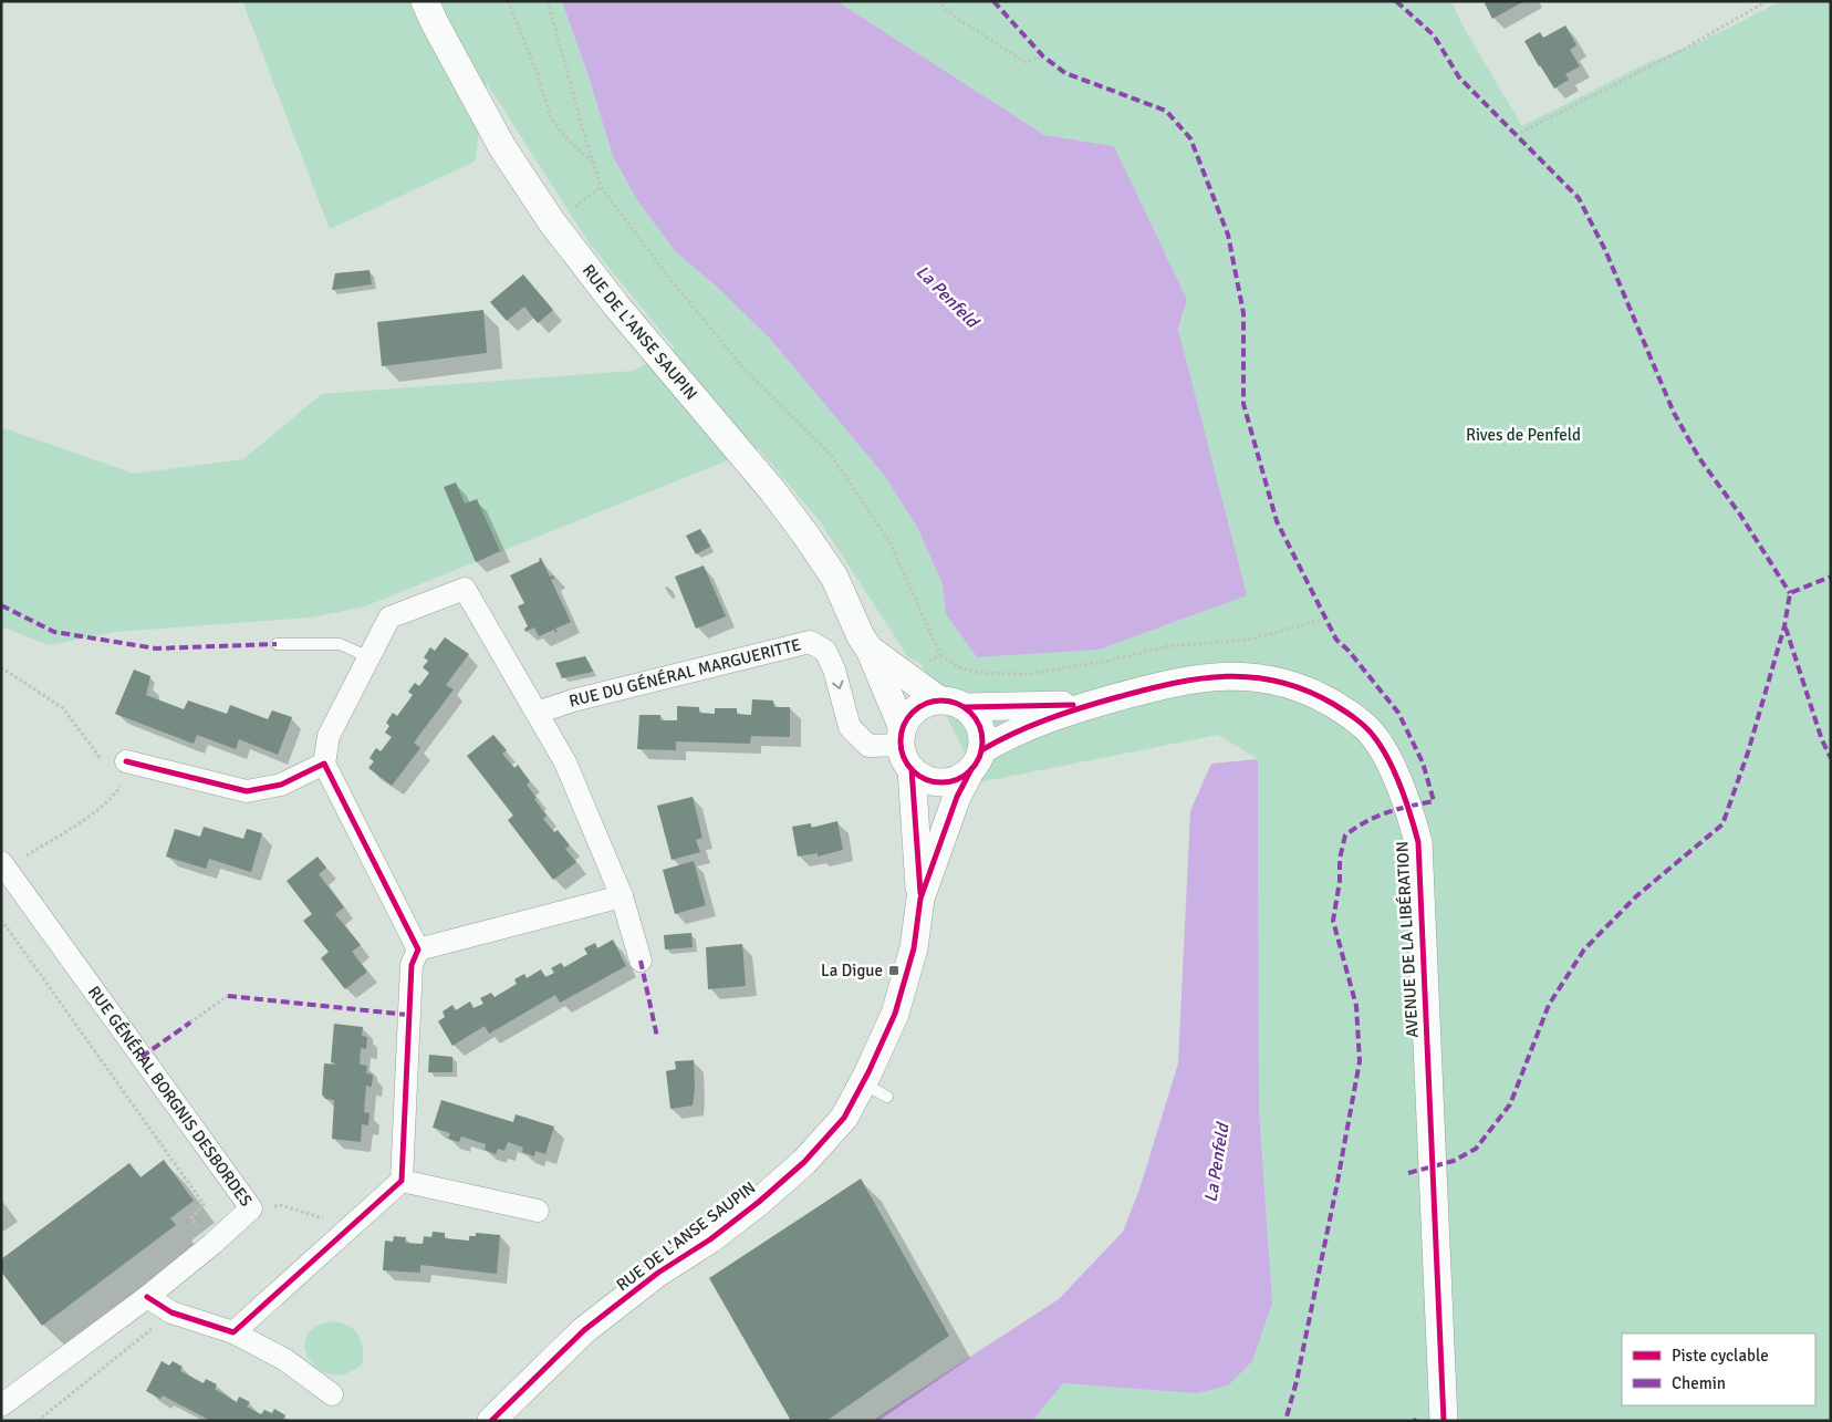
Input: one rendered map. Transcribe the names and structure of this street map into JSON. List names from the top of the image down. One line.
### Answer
{"streets":{"street":["RUE DE L'ANSE SAUPIN","RUE DU GÉNÉRAL MARGUERITTE","AVENUE DE LA LIBÉRATION","RUE GÉNÉRAL BORGNIS DESBORDES"]},"crossings":[["RUE DE L'ANSE SAUPIN","RUE DU GÉNÉRAL MARGUERITTE"],["RUE DE L'ANSE SAUPIN","AVENUE DE LA LIBÉRATION"],["RUE DU GÉNÉRAL MARGUERITTE","AVENUE DE LA LIBÉRATION"]],"one_way":["RUE DU GÉNÉRAL MARGUERITTE"],"water":["La Penfeld"],"parks":["Rives de Penfeld"],"places":{"transit":["La Digue"]},"legend":["Piste cyclable","Chemin"]}
